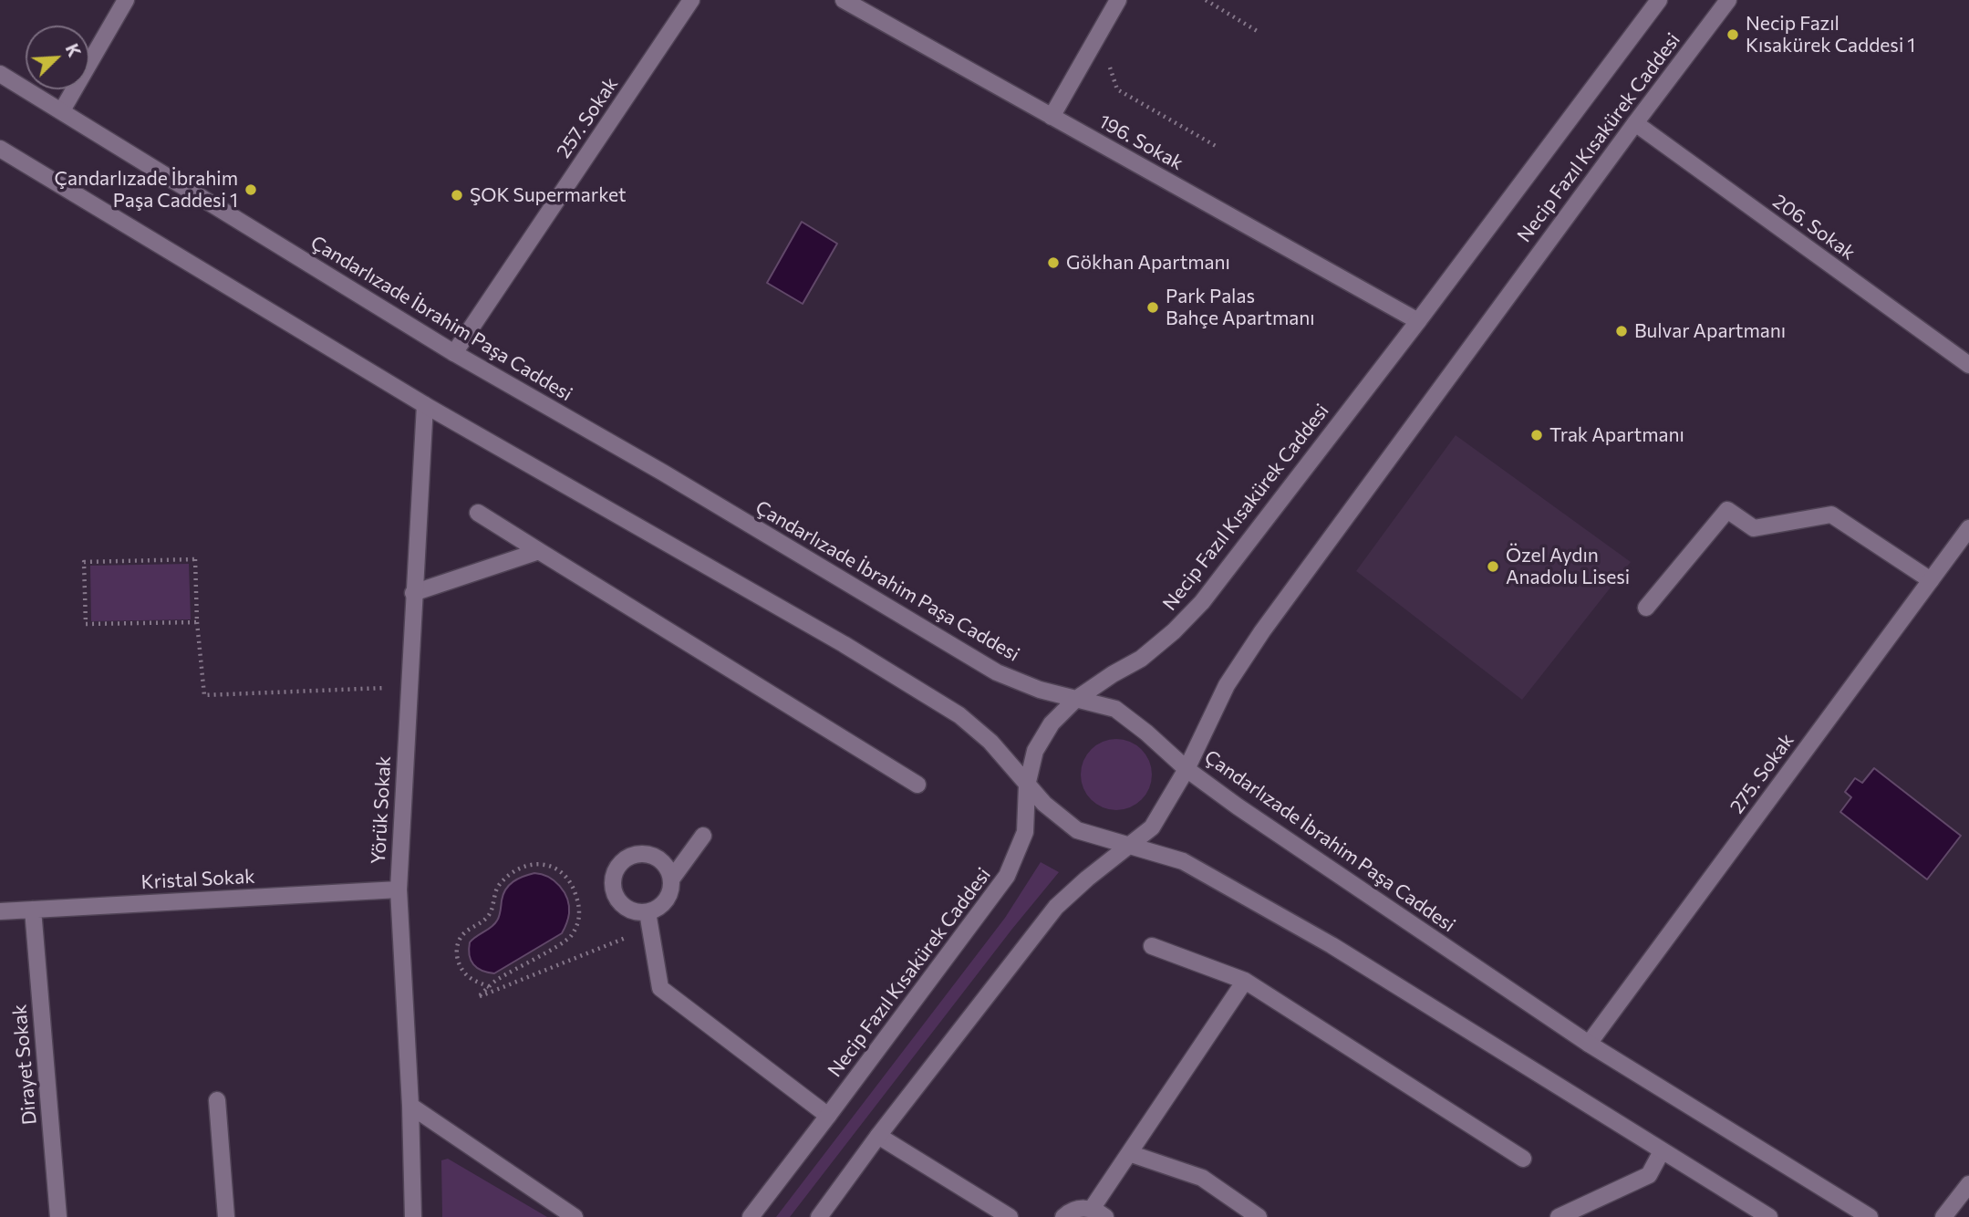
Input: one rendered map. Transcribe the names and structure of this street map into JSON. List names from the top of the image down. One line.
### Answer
{"streets":{"main road":["257. Sokak","Necip Fazıl Kısakürek Caddesi","196. Sokak","206. Sokak","Çandarlızade İbrahim Paşa Caddesi","275. Sokak","Yörük Sokak","Kristal Sokak","Dirayet Sokak"]},"crossings":[["257. Sokak","Çandarlızade İbrahim Paşa Caddesi"],["Necip Fazıl Kısakürek Caddesi","196. Sokak"],["Necip Fazıl Kısakürek Caddesi","206. Sokak"],["Necip Fazıl Kısakürek Caddesi","Çandarlızade İbrahim Paşa Caddesi"],["Çandarlızade İbrahim Paşa Caddesi","275. Sokak"],["Yörük Sokak","Kristal Sokak"],["Kristal Sokak","Dirayet Sokak"]],"places":["Necip Fazıl Kısakürek Caddesi 1","Çandarlızade İbrahim Paşa Caddesi 1","ŞOK Supermarket","Gökhan Apartmanı","Park Palas Bahçe Apartmanı","Bulvar Apartmanı","Trak Apartmanı","Özel Aydın Anadolu Lisesi"],"north":"top right"}
